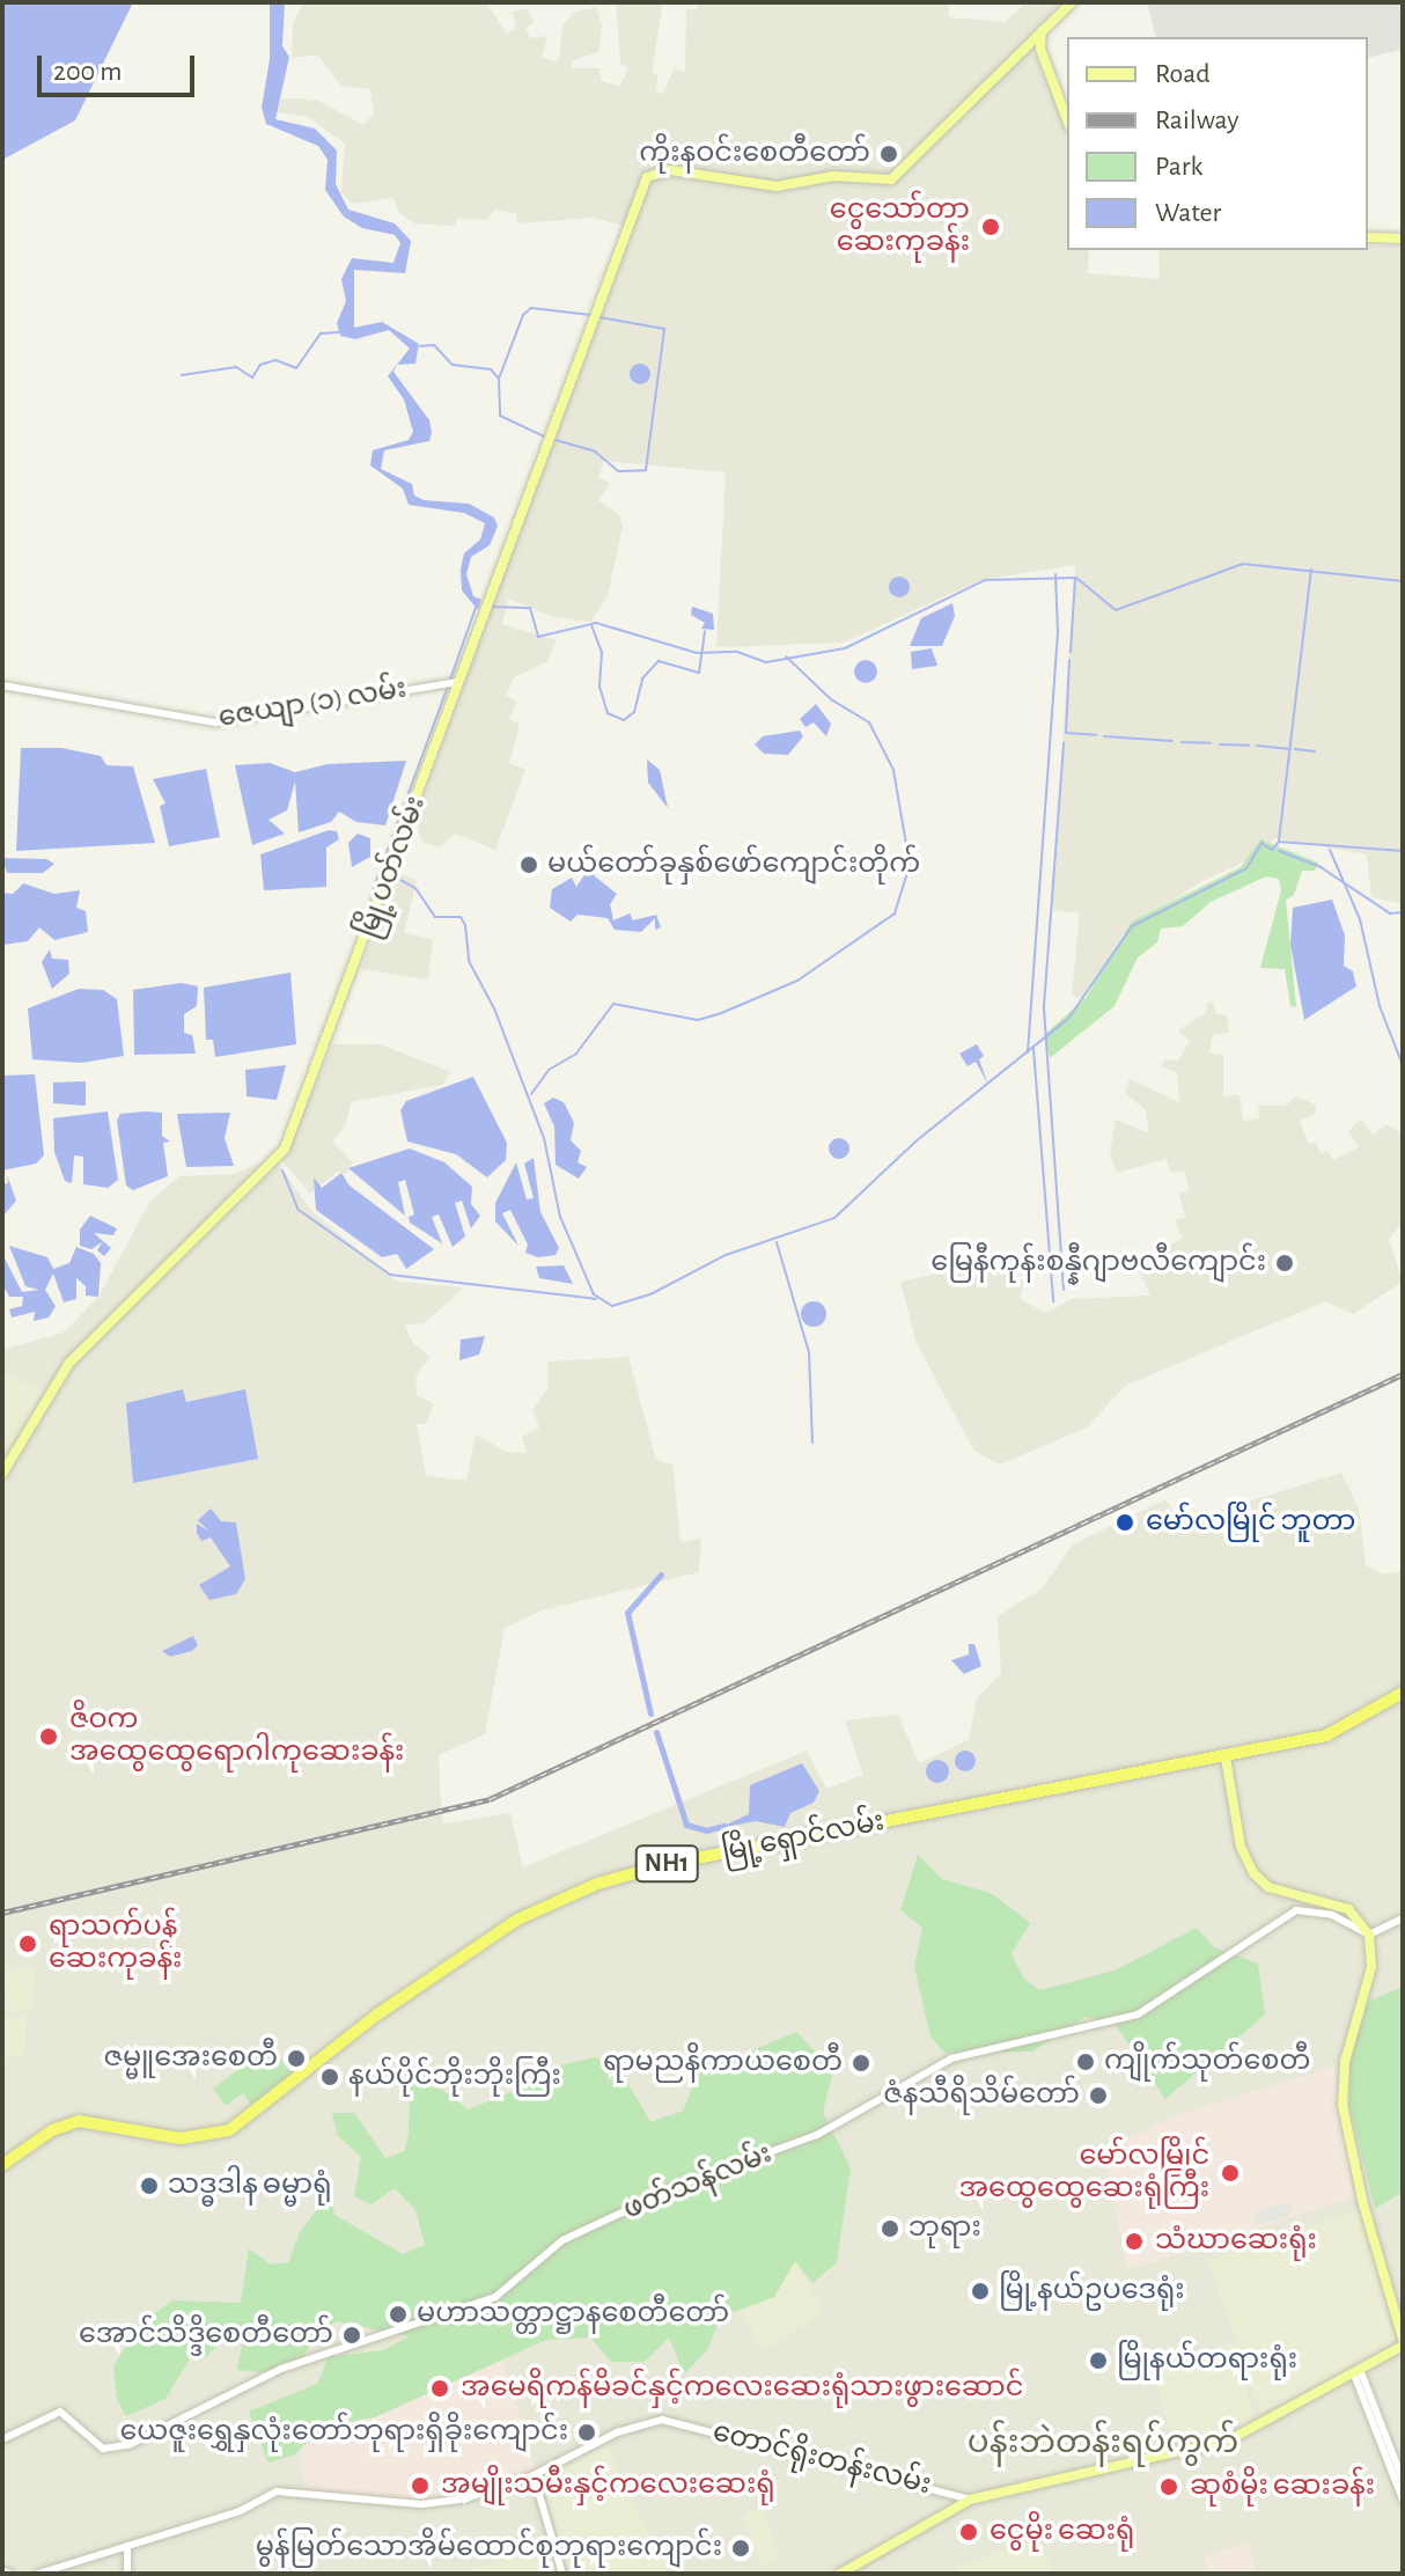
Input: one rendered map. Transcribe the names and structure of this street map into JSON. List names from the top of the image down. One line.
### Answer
{"streets":{"highway":["မြို့ရှောင်လမ်း","NH1"],"main road":["မြို့ပတ်လမ်း"],"street":["ဇေယျာ (၁) လမ်း","ဖတ်သန်လမ်း","တောင်ရိုးတန်းလမ်း"]},"crossings":[["ဇေယျာ (၁) လမ်း","မြို့ပတ်လမ်း"]],"districts":["ပန်းဘဲတန်းရပ်ကွက်"],"places":["ကိုးနဝင်းစေတီတော်","ငွေသော်တာ ဆေးကုခန်း","မယ်တော်ခုနှစ်ဖော်ကျောင်းတိုက်","မြေနီကုန်းစန္နီဂျာဗလီကျောင်း","မော်လမြိုင် ဘူတာ","ဇိဝက အထွေထွေရောဂါကုဆေးခန်း","ရာသက်ပန် ဆေးကုခန်း","ဇမ္မူအေးစေတီ","ကျိုက်သုတ်စေတီ","ရာမညနိကာယစေတီ","နယ်ပိုင်ဘိုးဘိုးကြီး","ဇံနသီရိသိမ်တော်","မော်လမြိုင် အထွေထွေဆေးရုံကြီး","သဒ္ဓဒါန ဓမ္မာရုံ","ဘုရား","သံဃာဆေးရုံး","မြို့နယ်ဥပဒေရုံး","မဟာသတ္တာဋ္ဌာနစေတီတော်","အောင်သိဒ္ဒိစေတီတော်","မြိုနယ်တရားရုံး","အမေရိကန်မိခင်နှင့်ကလေးဆေးရုံသားဖွားဆောင်","ယေဇူးရွှေနှလုံးတော်ဘုရားရှိခိုးကျောင်း","အမျိုးသမီးနှင့်ကလေးဆေးရုံ","ဆုစံမိုး ဆေးခန်း","ငွေမိုး ဆေးရုံ","မွန်မြတ်သောအိမ်ထောင်စုဘုရားကျောင်း"],"legend":["Road","Railway","Park","Water"],"scale_bar":"200 m"}
